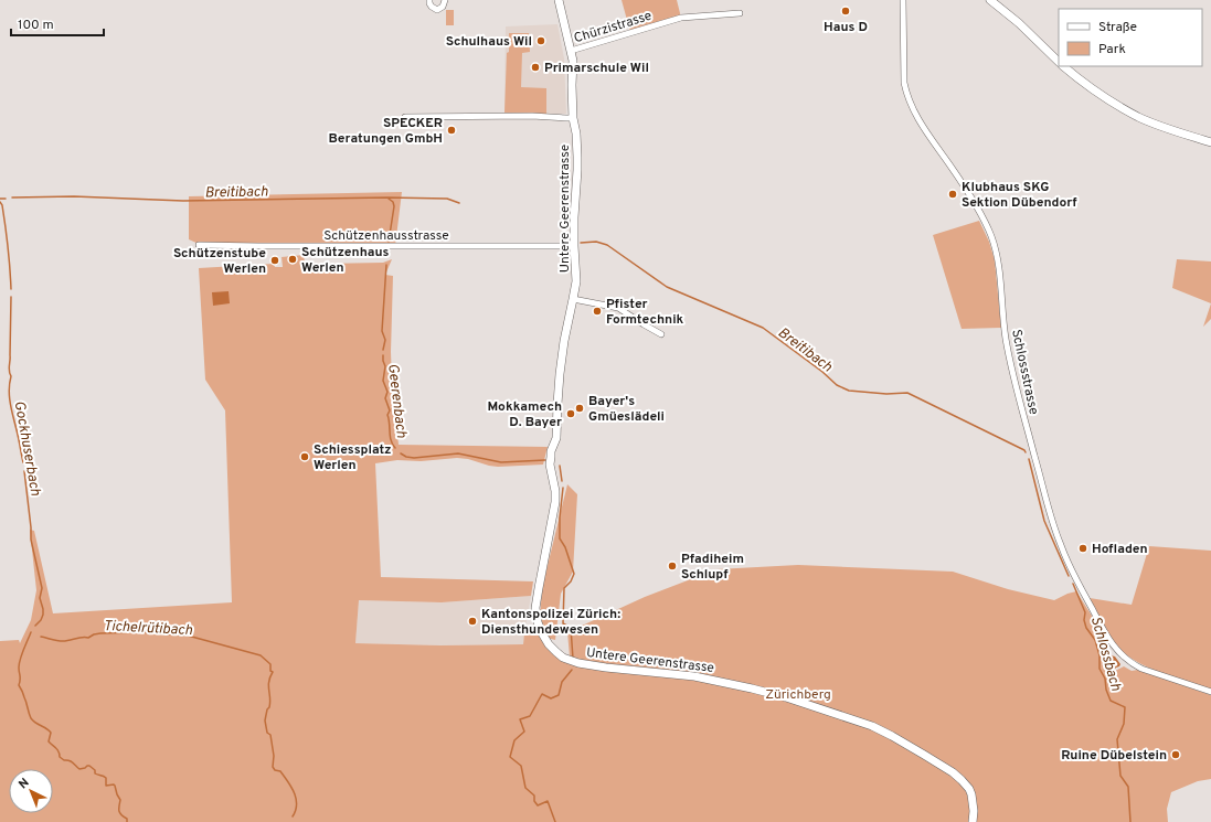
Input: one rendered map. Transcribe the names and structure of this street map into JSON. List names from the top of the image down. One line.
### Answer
{"streets":{"street":["Chürzistrasse","Untere Geerenstrasse","Schützenhausstrasse","Schlossstrasse"]},"crossings":[["Chürzistrasse","Untere Geerenstrasse"],["Untere Geerenstrasse","Schützenhausstrasse"]],"water":["Breitibach","Geerenbach","Gockhuserbach","Tichelrütibach","Schlossbach"],"parks":["Zürichberg"],"places":["Haus D","Schulhaus Wil","Primarschule Wil","SPECKER Beratungen GmbH","Klubhaus SKG Sektion Dübendorf","Schützenhaus Werlen","Schützenstube Werlen","Pfister Formtechnik","Bayer's Gmüeslädeli","Mokkamech D. Bayer","Schiessplatz Werlen","Hofladen","Pfadiheim Schlupf","Kantonspolizei Zürich: Diensthundewesen","Ruine Dübelstein"],"legend":["Straße","Park"],"scale_bar":"100 m","north":"top left"}
